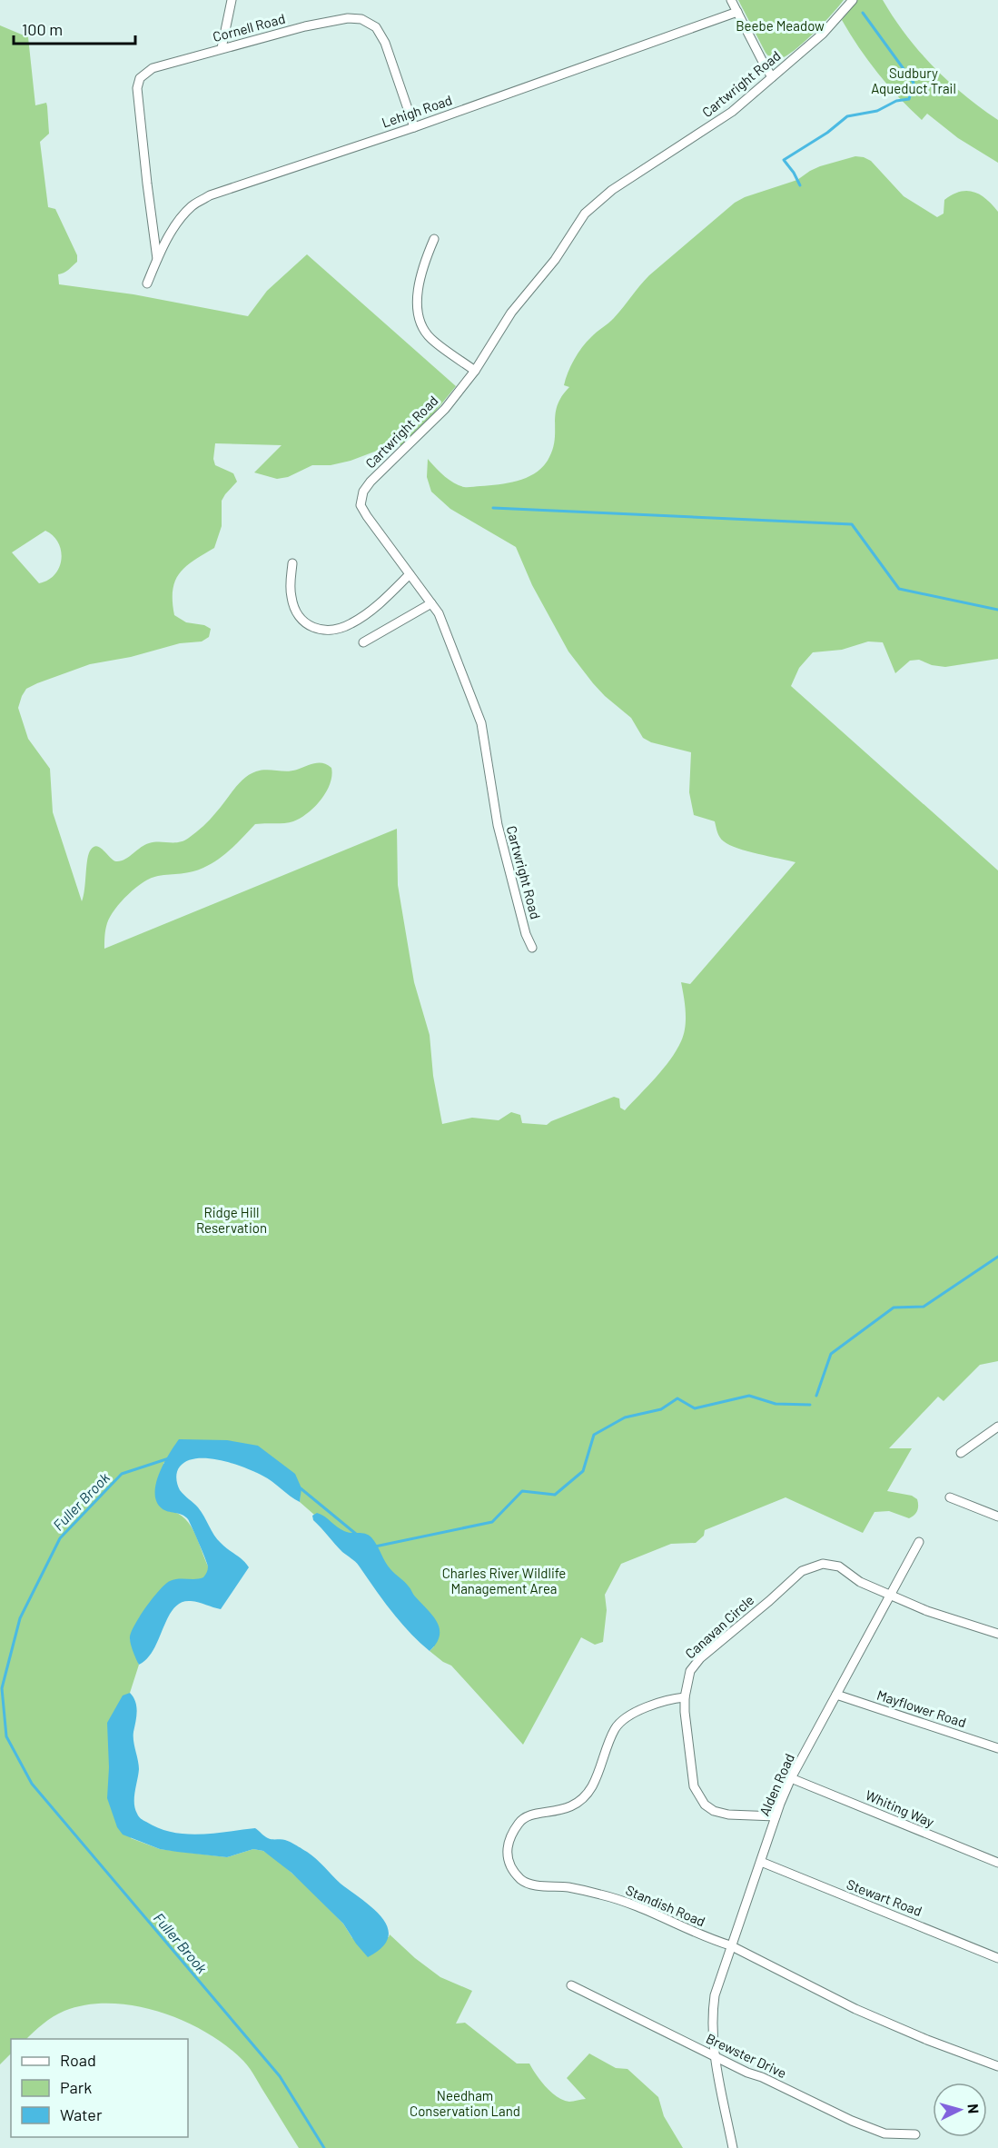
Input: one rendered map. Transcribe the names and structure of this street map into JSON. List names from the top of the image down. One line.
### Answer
{"streets":{"street":["Cornell Road","Cartwright Road","Lehigh Road","Canavan Circle","Mayflower Road","Alden Road","Whiting Way","Stewart Road","Standish Road","Brewster Drive"]},"crossings":[["Cornell Road","Lehigh Road"],["Canavan Circle","Alden Road"],["Canavan Circle","Standish Road"],["Mayflower Road","Alden Road"],["Alden Road","Whiting Way"],["Alden Road","Stewart Road"],["Alden Road","Standish Road"],["Alden Road","Brewster Drive"]],"water":["Fuller Brook"],"parks":["Beebe Meadow","Sudbury Aqueduct Trail","Ridge Hill Reservation","Charles River Wildlife Management Area","Needham Conservation Land"],"legend":["Road","Park","Water"],"scale_bar":"100 m","north":"right"}
